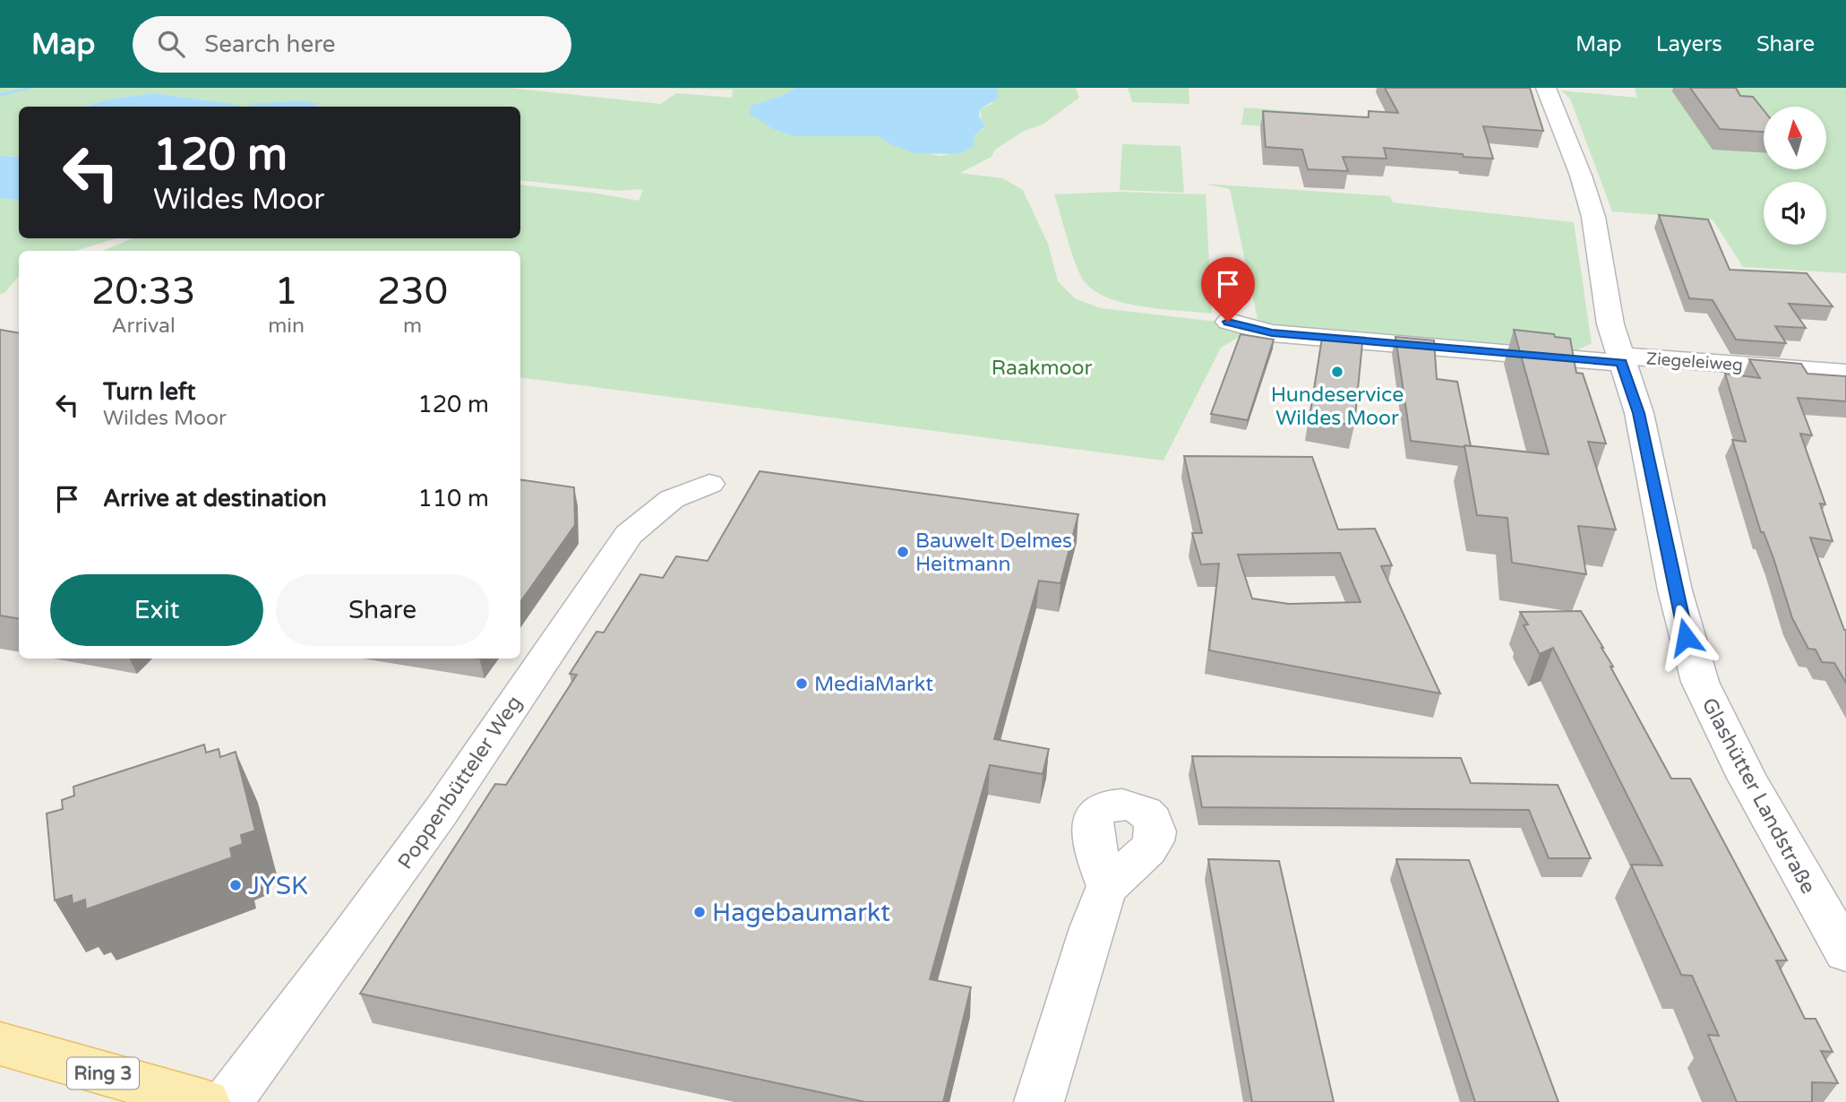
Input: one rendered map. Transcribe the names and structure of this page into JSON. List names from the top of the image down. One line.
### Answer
{"streets":{"main road":["Ring 3"],"street":["Ziegeleiweg","Poppenbütteler Weg","Glashütter Landstraße"]},"crossings":[["Ziegeleiweg","Glashütter Landstraße"]],"parks":["Raakmoor"],"places":["Hundeservice Wildes Moor","Bauwelt Delmes Heitmann","MediaMarkt","JYSK","Hagebaumarkt"],"north":"top","page":{"header":"Map","search":"Search here","nav":["Map","Layers","Share"],"turn":["120 m","Wildes Moor"],"eta":["20:33","Arrival","1","min","230","m"],"list":[{"name":"Turn left","note":"Wildes Moor","value":"120 m"},{"name":"Arrive at destination","value":"110 m"}],"buttons":["Exit","Share"]}}
